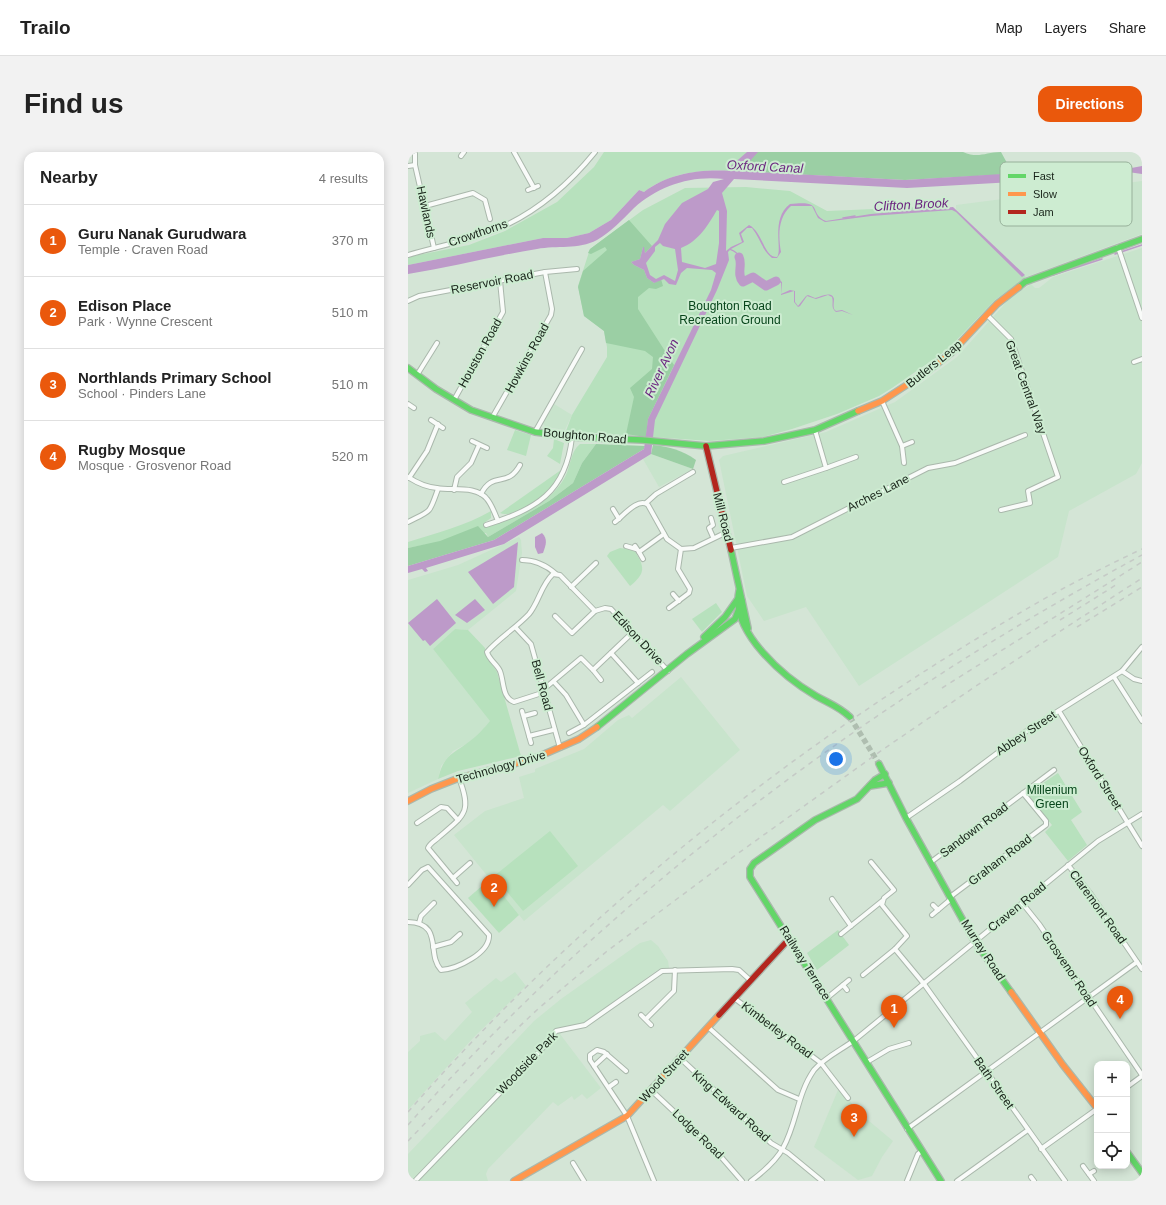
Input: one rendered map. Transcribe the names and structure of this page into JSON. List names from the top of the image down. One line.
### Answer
{"streets":{"street":["Hawlands","Crowthorns","Reservoir Road","Houston Road","Howkins Road","Butlers Leap","Great Central Way","Boughton Road","Arches Lane","Mill Road","Edison Drive","Bell Road","Abbey Street","Technology Drive","Oxford Street","Sandown Road","Graham Road","Craven Road","Claremont Road","Murray Road","Railway Terrace","Grosvenor Road","Kimberley Road","Woodside Park","Wood Street","Bath Street","King Edward Road","Lodge Road"]},"crossings":[["Hawlands","Crowthorns"],["Reservoir Road","Houston Road"],["Reservoir Road","Howkins Road"],["Houston Road","Boughton Road"],["Howkins Road","Boughton Road"],["Butlers Leap","Great Central Way"],["Butlers Leap","Boughton Road"],["Butlers Leap","Mill Road"],["Boughton Road","Mill Road"],["Arches Lane","Mill Road"],["Mill Road","Technology Drive"],["Edison Drive","Technology Drive"],["Bell Road","Technology Drive"],["Abbey Street","Oxford Street"],["Abbey Street","Murray Road"],["Oxford Street","Craven Road"],["Sandown Road","Graham Road"],["Sandown Road","Murray Road"],["Graham Road","Murray Road"],["Craven Road","Claremont Road"],["Craven Road","Murray Road"],["Craven Road","Railway Terrace"],["Craven Road","Grosvenor Road"],["Craven Road","Kimberley Road"],["Craven Road","Bath Street"],["Murray Road","Railway Terrace"],["Railway Terrace","Wood Street"],["Kimberley Road","Wood Street"],["Woodside Park","Wood Street"],["Wood Street","King Edward Road"],["Wood Street","Lodge Road"]],"water":["Oxford Canal","Clifton Brook","River Avon"],"parks":["Boughton Road Recreation Ground","Millenium Green"],"legend":["Fast","Slow","Jam"],"page":{"header":"Trailo","nav":["Map","Layers","Share"],"buttons":"Directions","title":"Find us","heading":["Nearby","4 results"],"list":[{"mark":"1","name":"Guru Nanak Gurudwara","note":"Temple · Craven Road","value":"370 m"},{"mark":"2","name":"Edison Place","note":"Park · Wynne Crescent","value":"510 m"},{"mark":"3","name":"Northlands Primary School","note":"School · Pinders Lane","value":"510 m"},{"mark":"4","name":"Rugby Mosque","note":"Mosque · Grosvenor Road","value":"520 m"}],"pins":["2","4","1","3"],"map_buttons":["+","−"]}}
